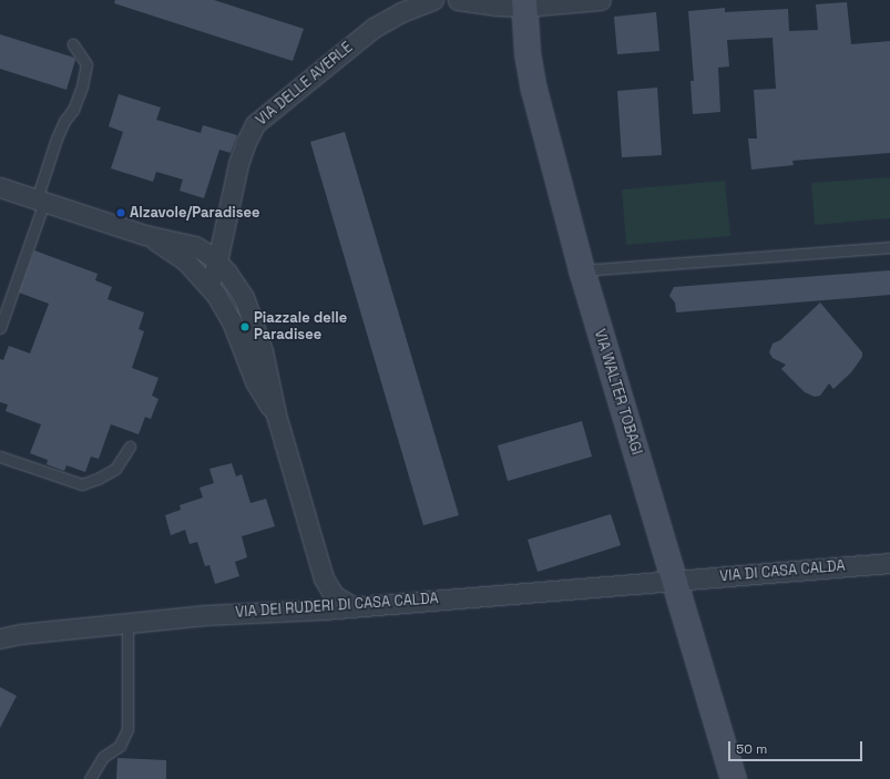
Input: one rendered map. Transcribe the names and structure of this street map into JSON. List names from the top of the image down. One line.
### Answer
{"streets":{"street":["VIA DELLE AVERLE","VIA WALTER TOBAGI","VIA DI CASA CALDA","VIA DEI RUDERI DI CASA CALDA"]},"crossings":[["VIA WALTER TOBAGI","VIA DI CASA CALDA"],["VIA WALTER TOBAGI","VIA DEI RUDERI DI CASA CALDA"],["VIA DI CASA CALDA","VIA DEI RUDERI DI CASA CALDA"]],"places":["Alzavole/Paradisee","Piazzale delle Paradisee"],"scale_bar":"50 m"}
